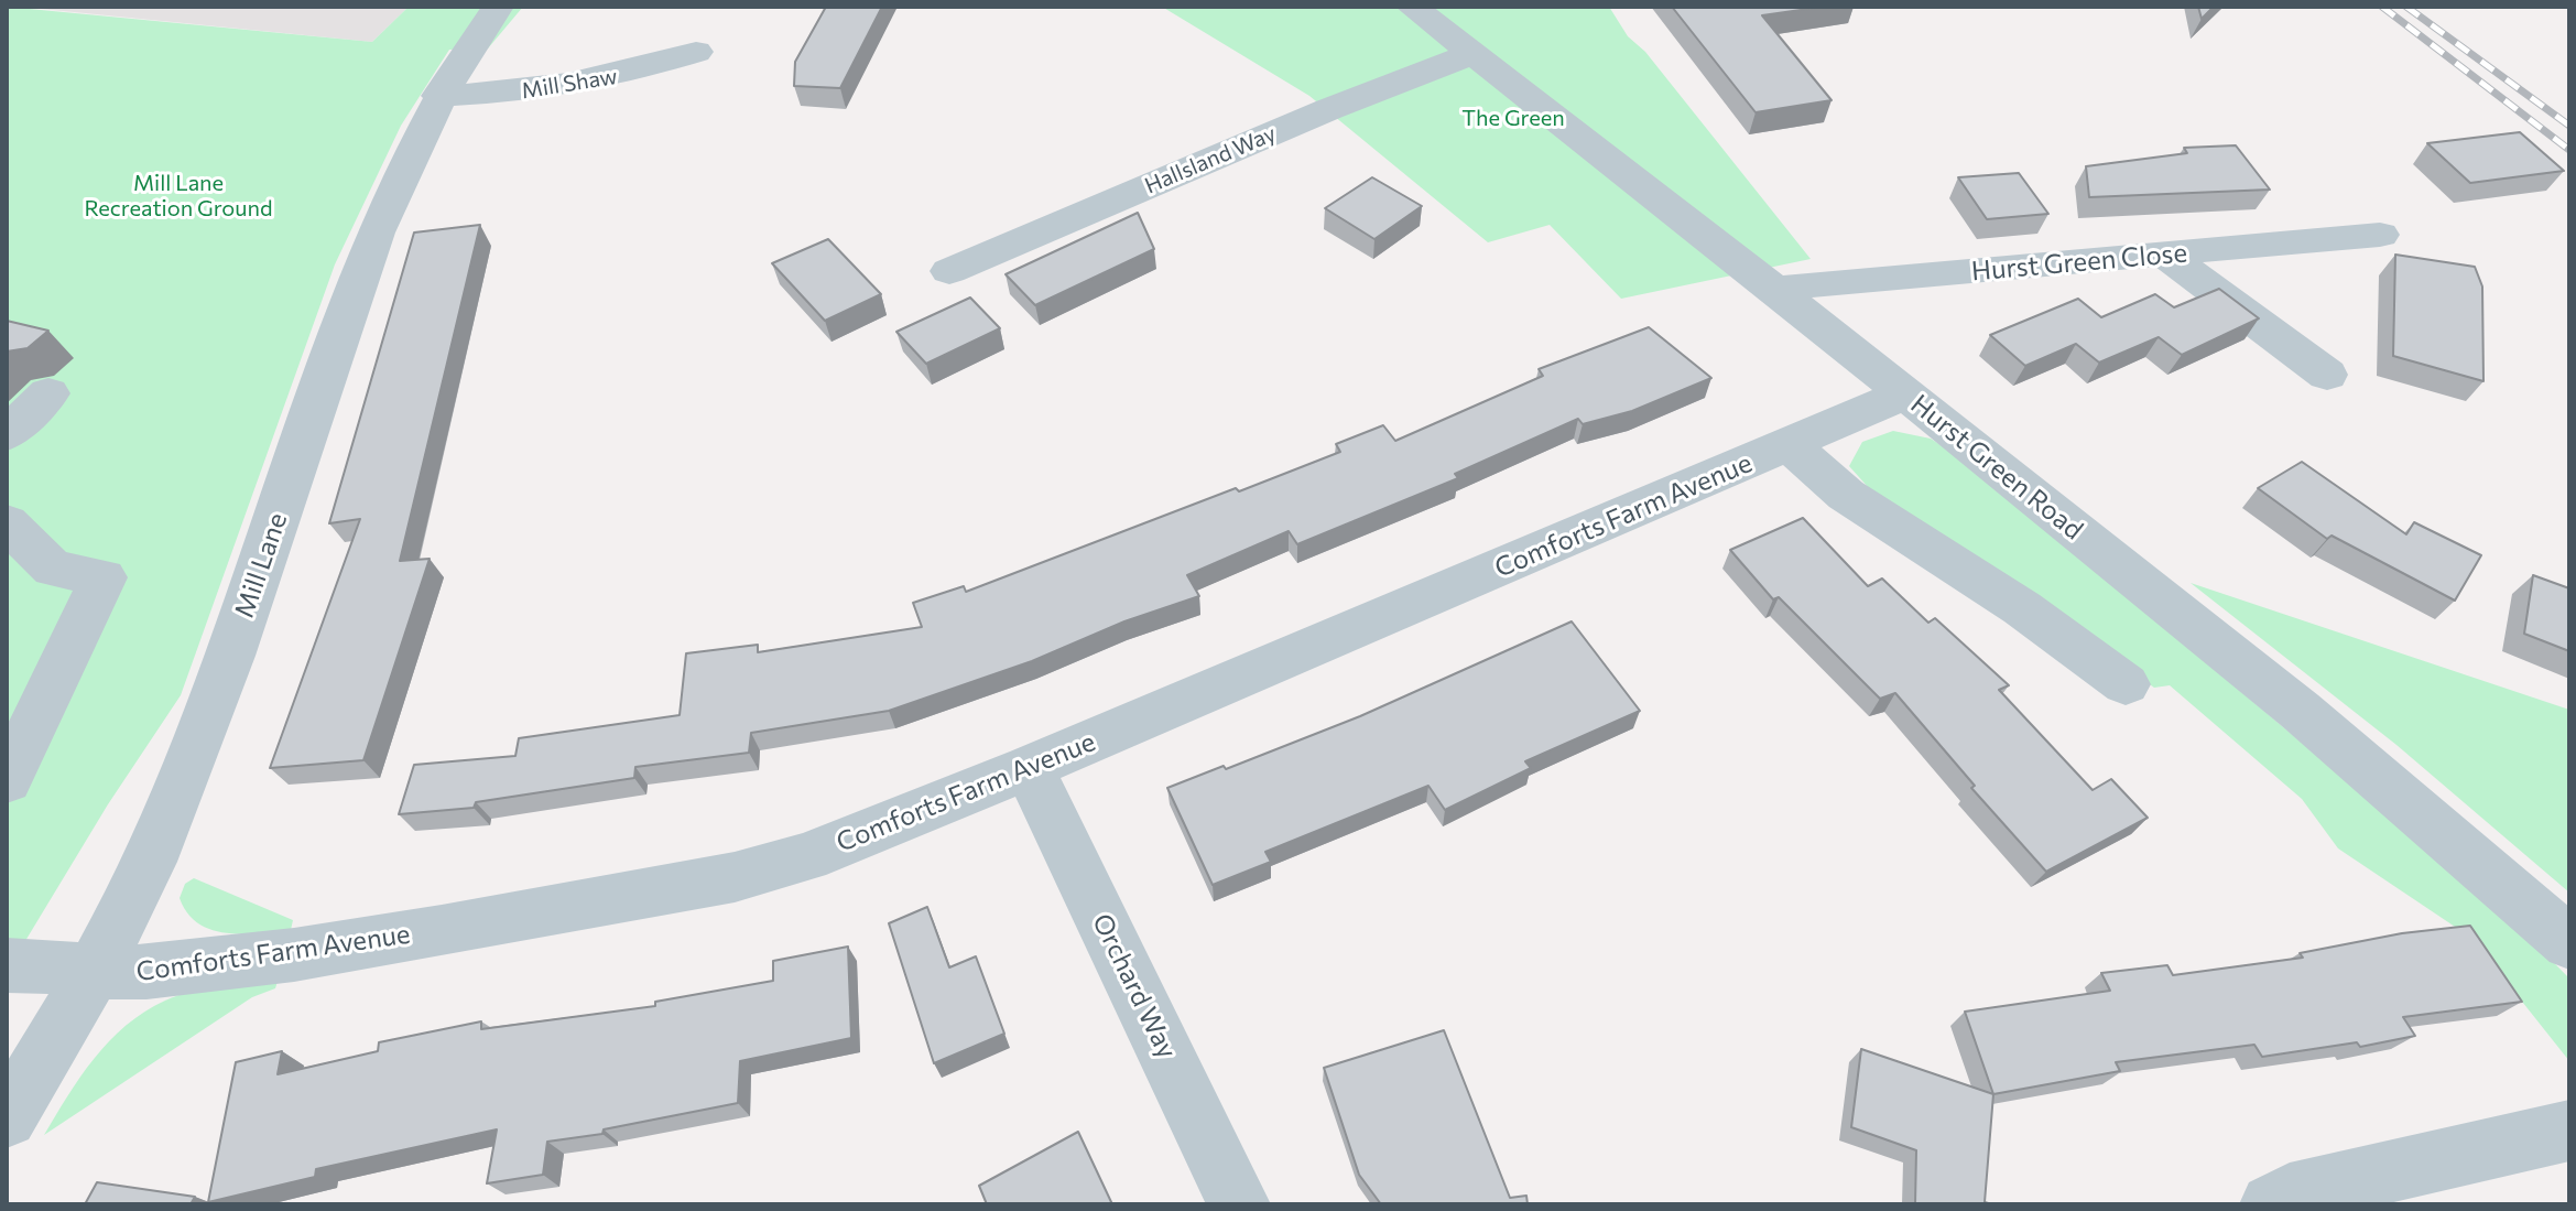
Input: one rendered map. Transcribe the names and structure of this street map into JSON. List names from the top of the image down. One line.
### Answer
{"streets":{"street":["Mill Shaw","Hallsland Way","Hurst Green Close","Hurst Green Road","Comforts Farm Avenue","Mill Lane","Orchard Way"]},"crossings":[["Mill Shaw","Mill Lane"],["Hallsland Way","Hurst Green Road"],["Hurst Green Close","Hurst Green Road"],["Hurst Green Road","Comforts Farm Avenue"],["Comforts Farm Avenue","Mill Lane"],["Comforts Farm Avenue","Orchard Way"]],"parks":["The Green","Mill Lane Recreation Ground"]}
